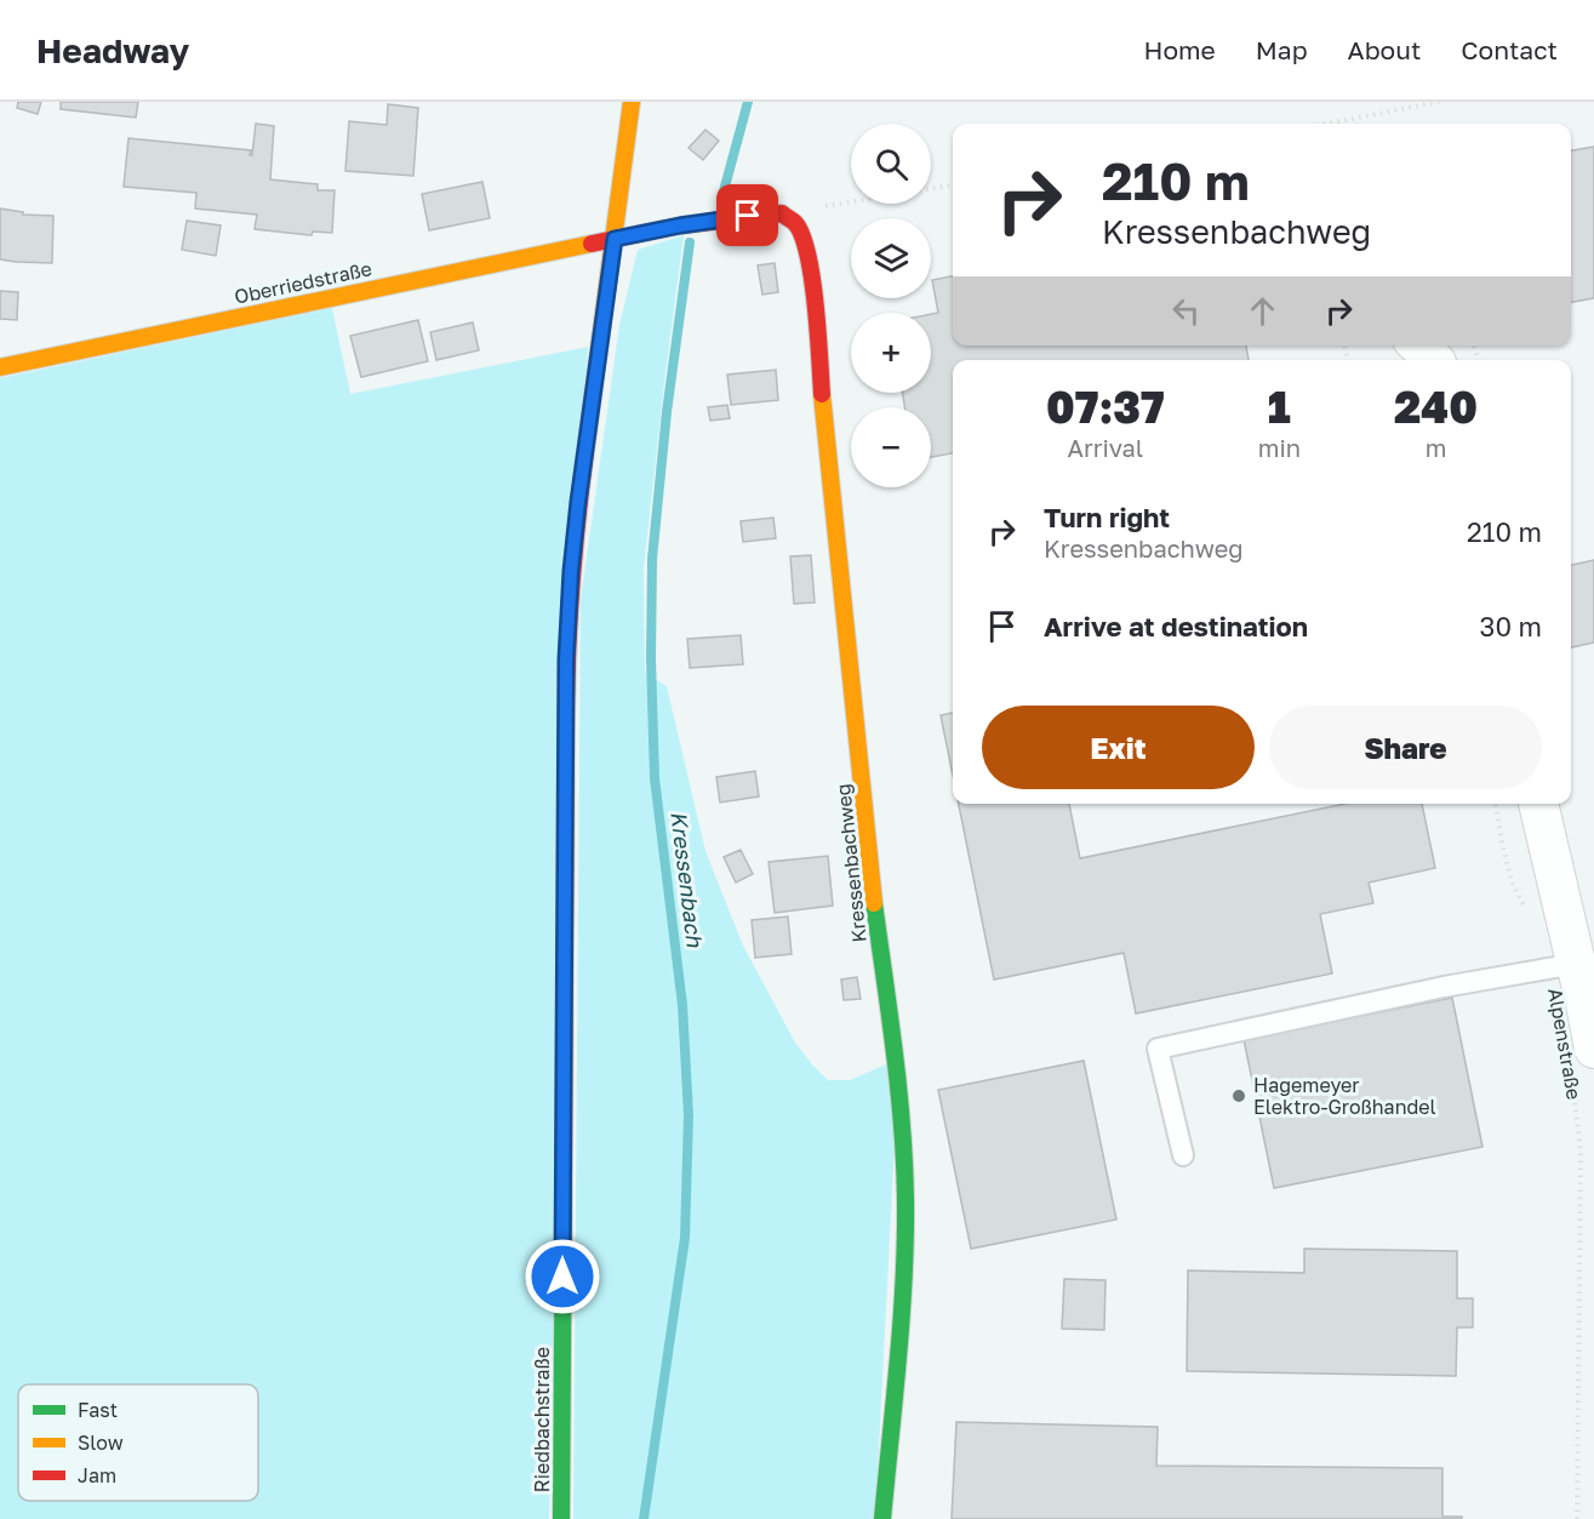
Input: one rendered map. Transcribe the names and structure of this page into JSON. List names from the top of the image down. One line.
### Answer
{"streets":{"street":["Oberriedstraße","Kressenbachweg","Alpenstraße","Riedbachstraße"]},"crossings":[["Oberriedstraße","Riedbachstraße"]],"water":["Kressenbach"],"places":["Hagemeyer Elektro-Großhandel"],"legend":["Fast","Slow","Jam"],"page":{"header":"Headway","nav":["Home","Map","About","Contact"],"map_buttons":["+","−"],"turn":["210 m","Kressenbachweg"],"eta":["07:37","Arrival","1","min","240","m"],"list":[{"name":"Turn right","note":"Kressenbachweg","value":"210 m"},{"name":"Arrive at destination","value":"30 m"}],"buttons":["Exit","Share"]}}
